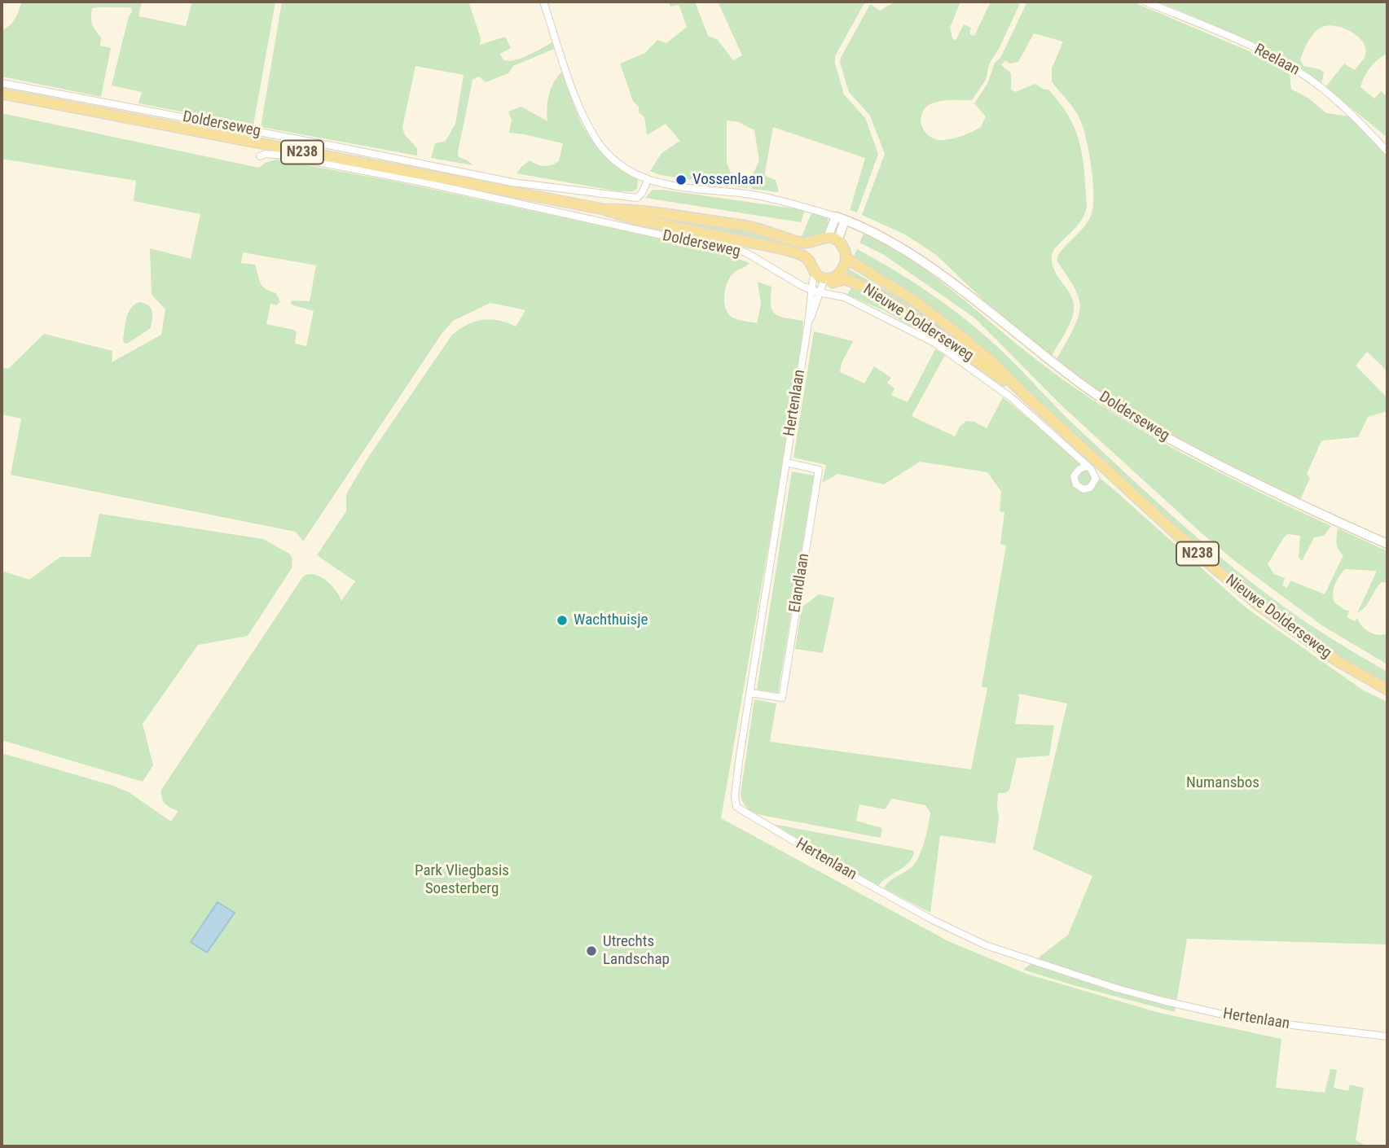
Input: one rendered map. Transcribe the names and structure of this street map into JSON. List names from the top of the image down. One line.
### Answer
{"streets":{"main road":["Dolderseweg","N238","Nieuwe Dolderseweg"],"street":["Reelaan","Hertenlaan","Elandlaan"]},"crossings":[["Dolderseweg","N238"],["Dolderseweg","Nieuwe Dolderseweg"],["Dolderseweg","Hertenlaan"],["N238","Nieuwe Dolderseweg"],["N238","Hertenlaan"],["Nieuwe Dolderseweg","Hertenlaan"],["Hertenlaan","Elandlaan"]],"parks":["Numansbos","Park Vliegbasis Soesterberg"],"places":["Vossenlaan","Wachthuisje","Utrechts Landschap"]}
